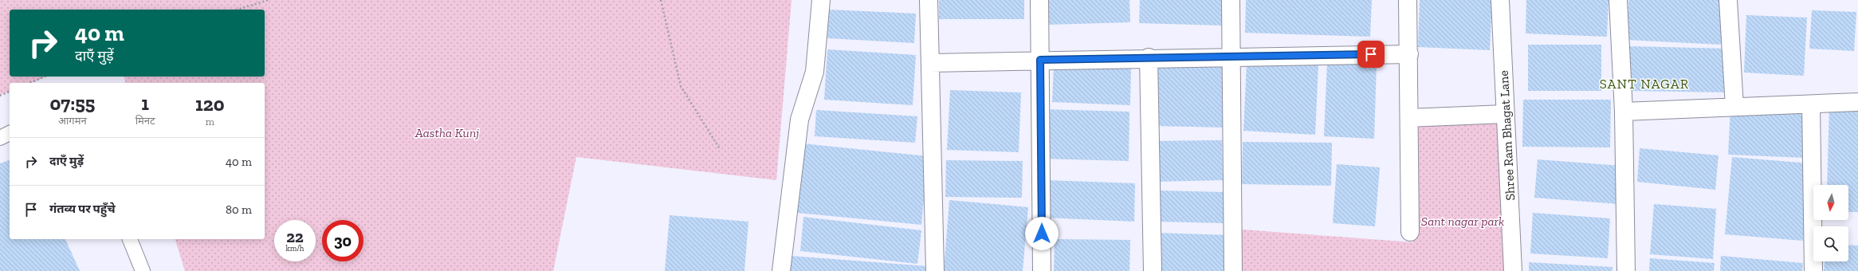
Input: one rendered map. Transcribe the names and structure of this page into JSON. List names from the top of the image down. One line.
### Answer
{"streets":{"street":["Shree Ram Bhagat Lane"]},"districts":["SANT NAGAR"],"parks":["Aastha Kunj","Sant nagar park"],"north":"bottom","page":{"turn":["40 m","दाएँ मुड़ें"],"eta":["07:55","आगमन","1","मिनट","120","m"],"list":[{"name":"दाएँ मुड़ें","value":"40 m"},{"name":"गंतव्य पर पहुँचे","value":"80 m"}],"speed":"22 km/h","limit":"30"}}
